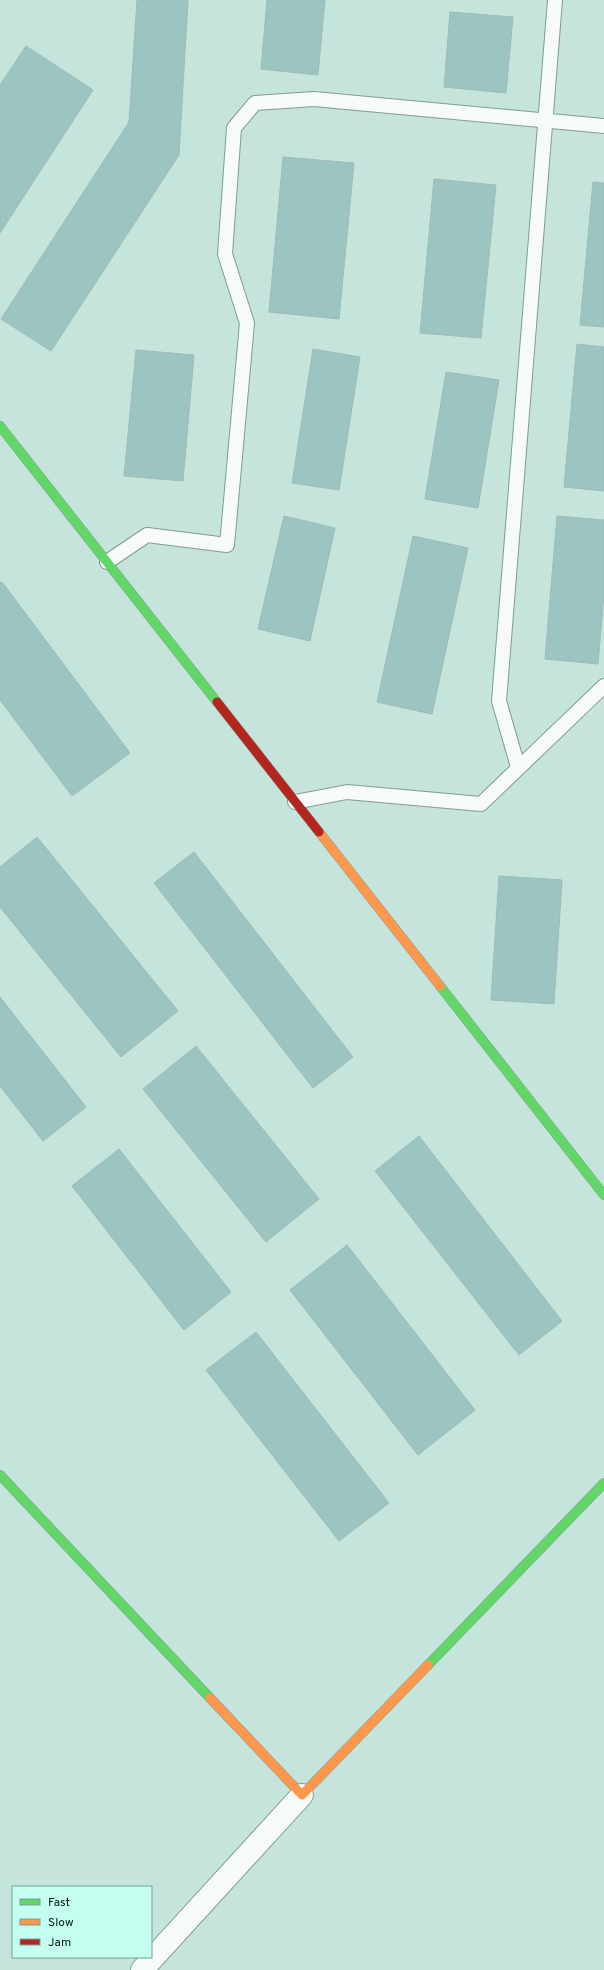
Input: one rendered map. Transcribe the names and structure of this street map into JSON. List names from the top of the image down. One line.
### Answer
{"legend":["Fast","Slow","Jam"]}
